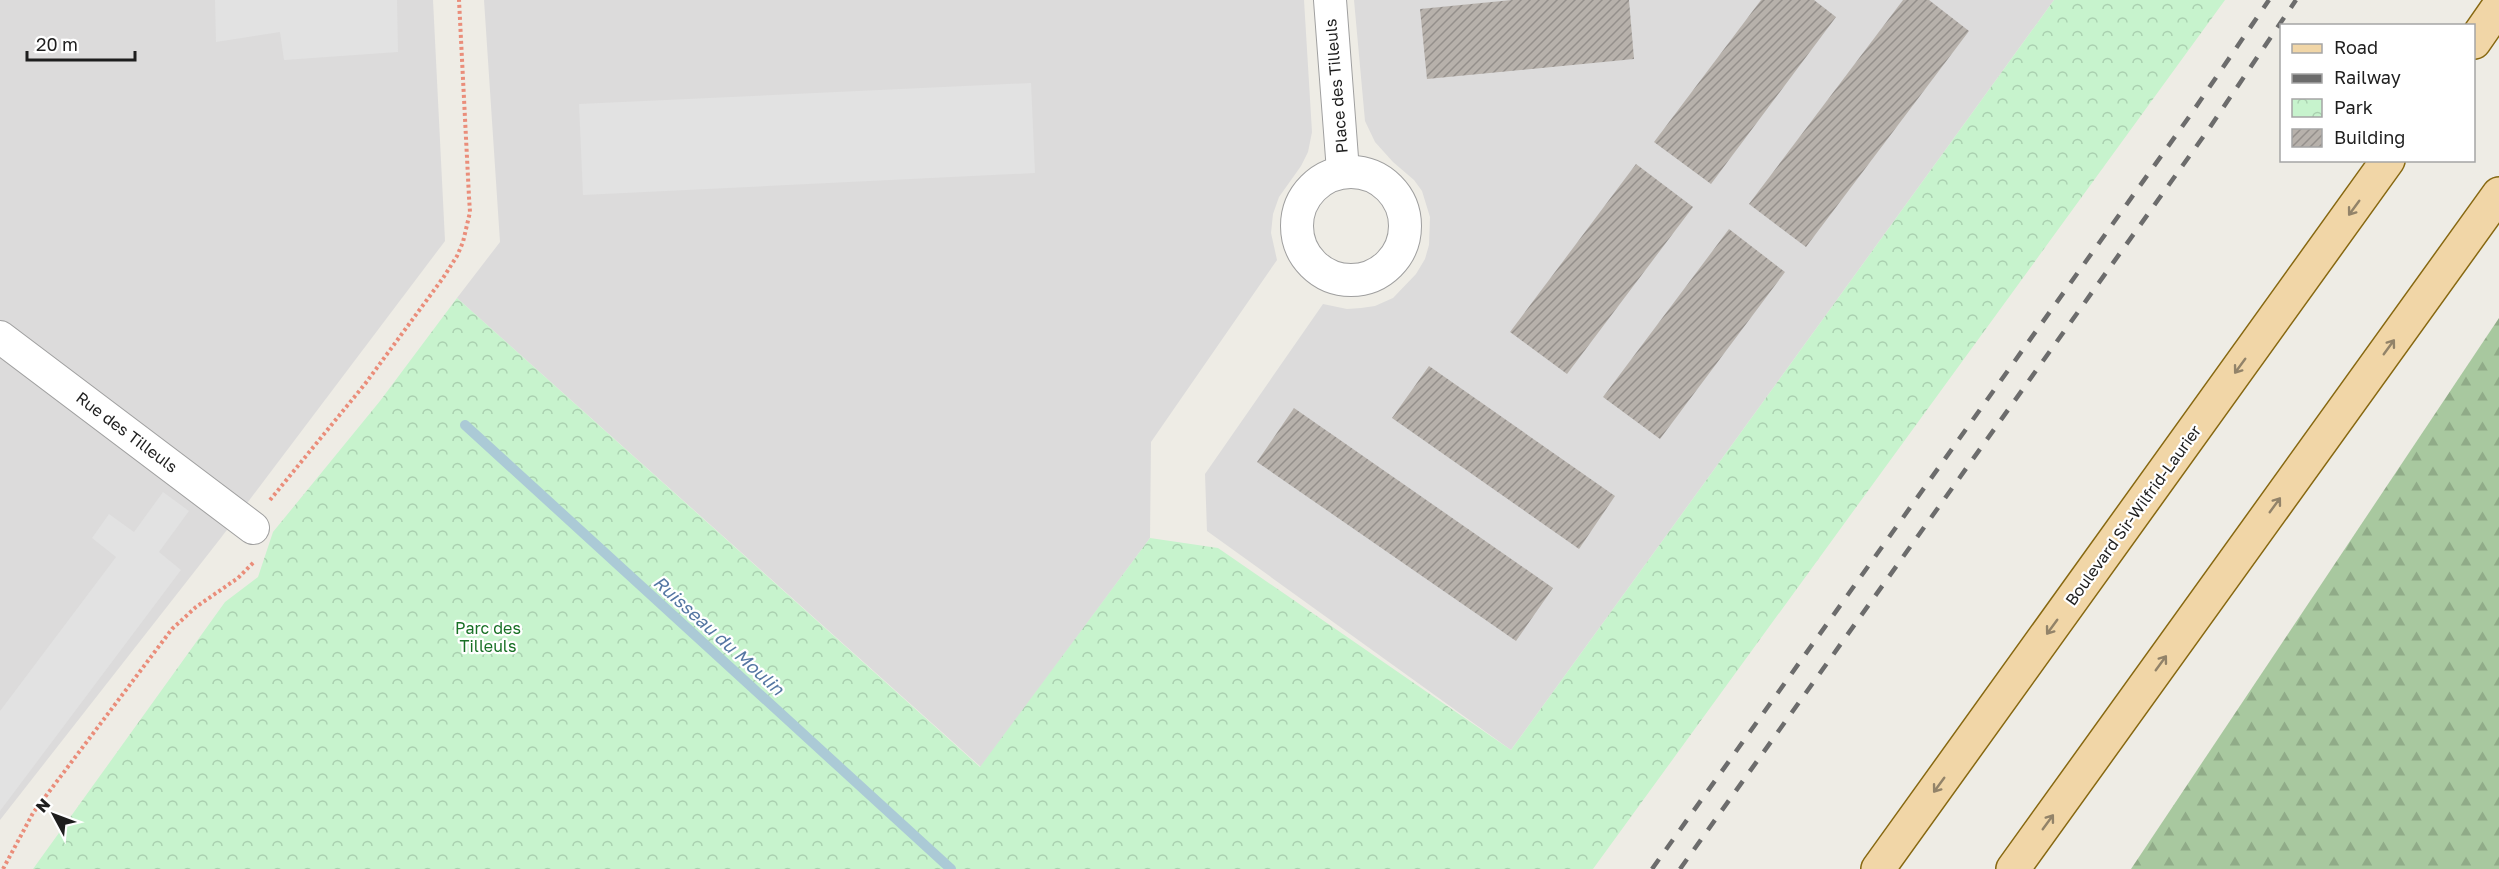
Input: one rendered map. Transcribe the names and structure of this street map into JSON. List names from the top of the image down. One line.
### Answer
{"streets":{"main road":["Boulevard Sir-Wilfrid-Laurier"],"street":["Place des Tilleuls","Rue des Tilleuls"]},"water":["Ruisseau du Moulin"],"parks":["Parc des Tilleuls"],"legend":["Road","Railway","Park","Building"],"scale_bar":"20 m","north":"top left"}
